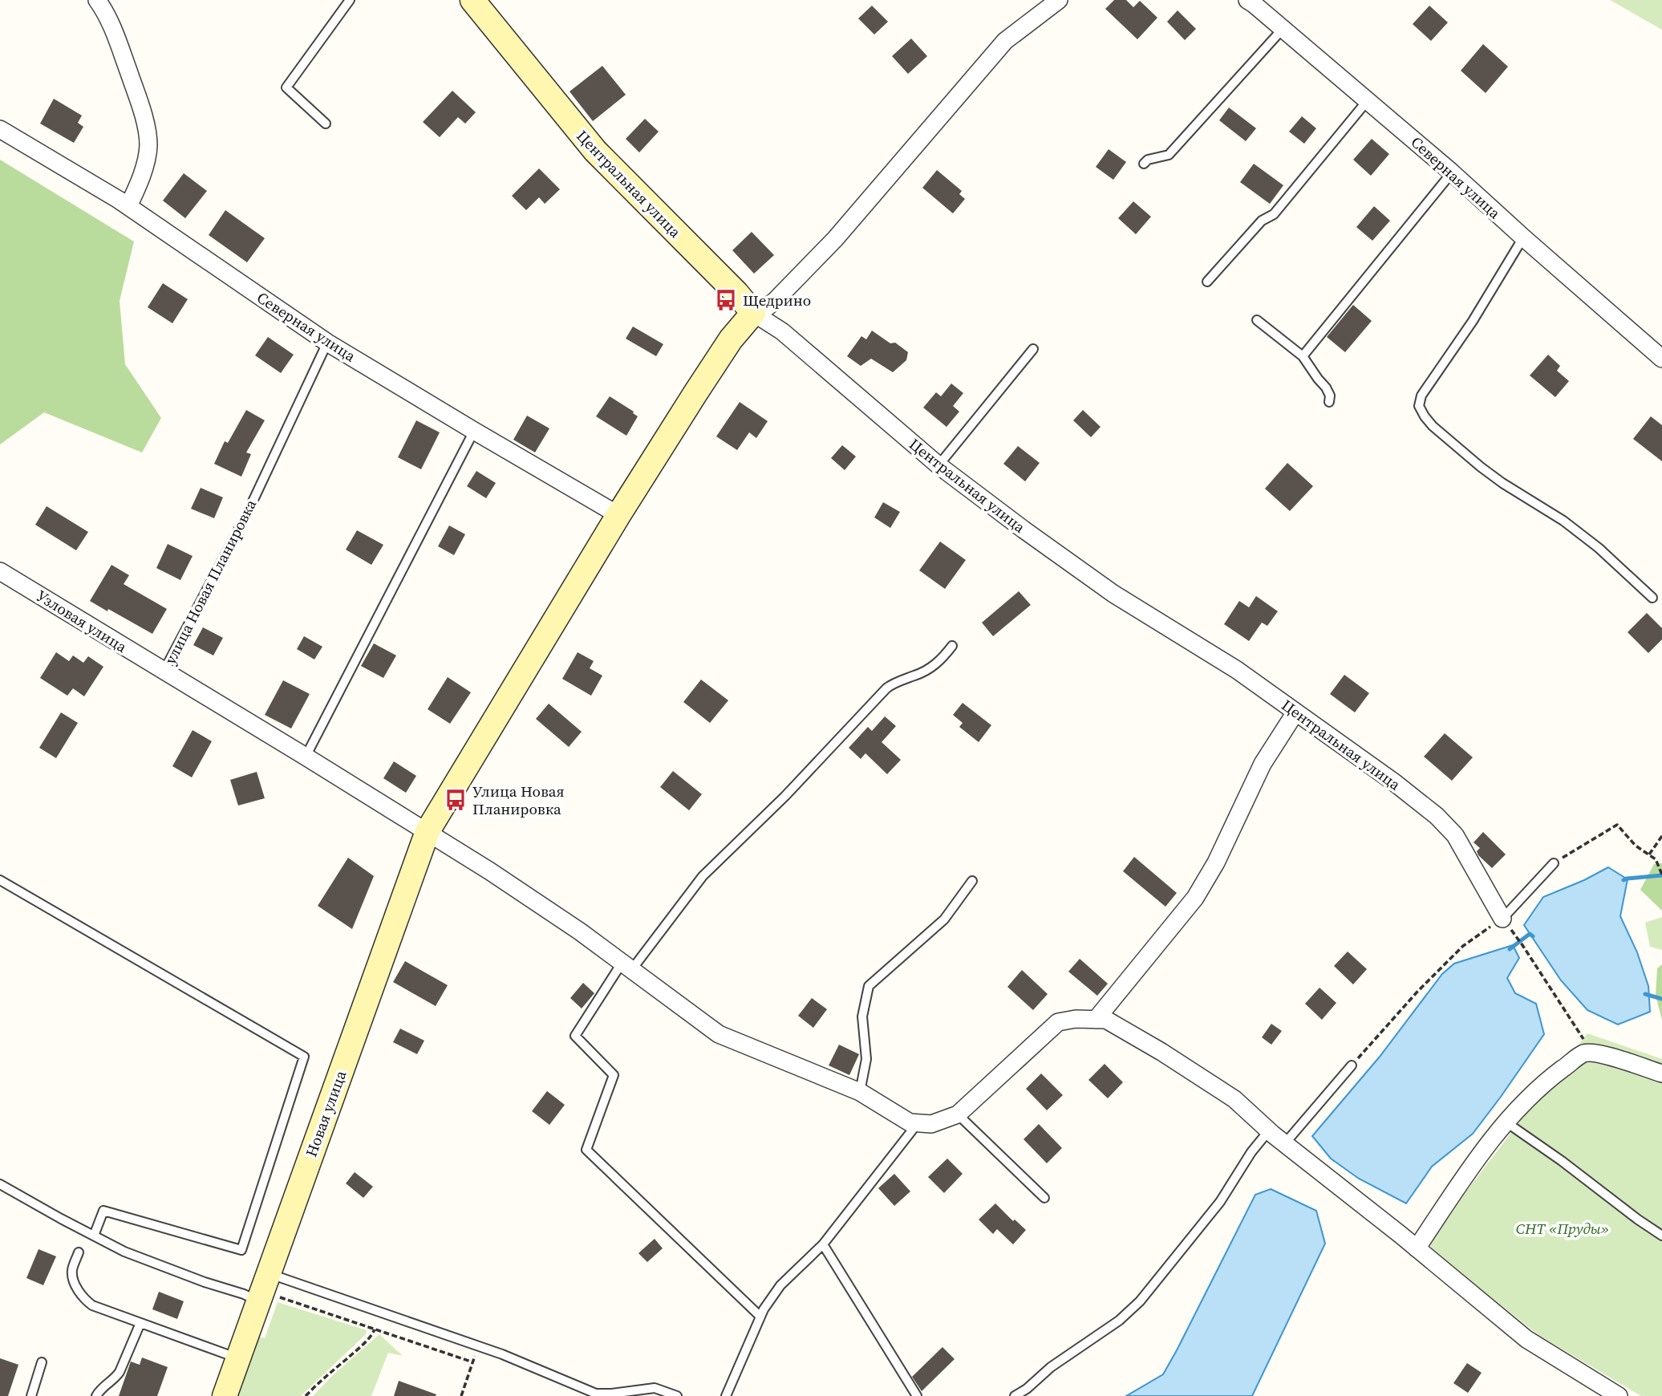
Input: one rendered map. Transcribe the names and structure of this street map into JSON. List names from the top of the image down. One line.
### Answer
{"streets":{"street":["Северная улица","Центральная улица","улица Новая Планировка","Узловая улица","Новая улица"]},"crossings":[["Северная улица","улица Новая Планировка"],["Северная улица","Новая улица"],["Центральная улица","Новая улица"],["улица Новая Планировка","Узловая улица"],["улица Новая Планировка","Новая улица"]],"parks":["СНТ «Пруды»"],"places":{"bus stop":["Щедрино","Улица Новая Планировка"]}}
